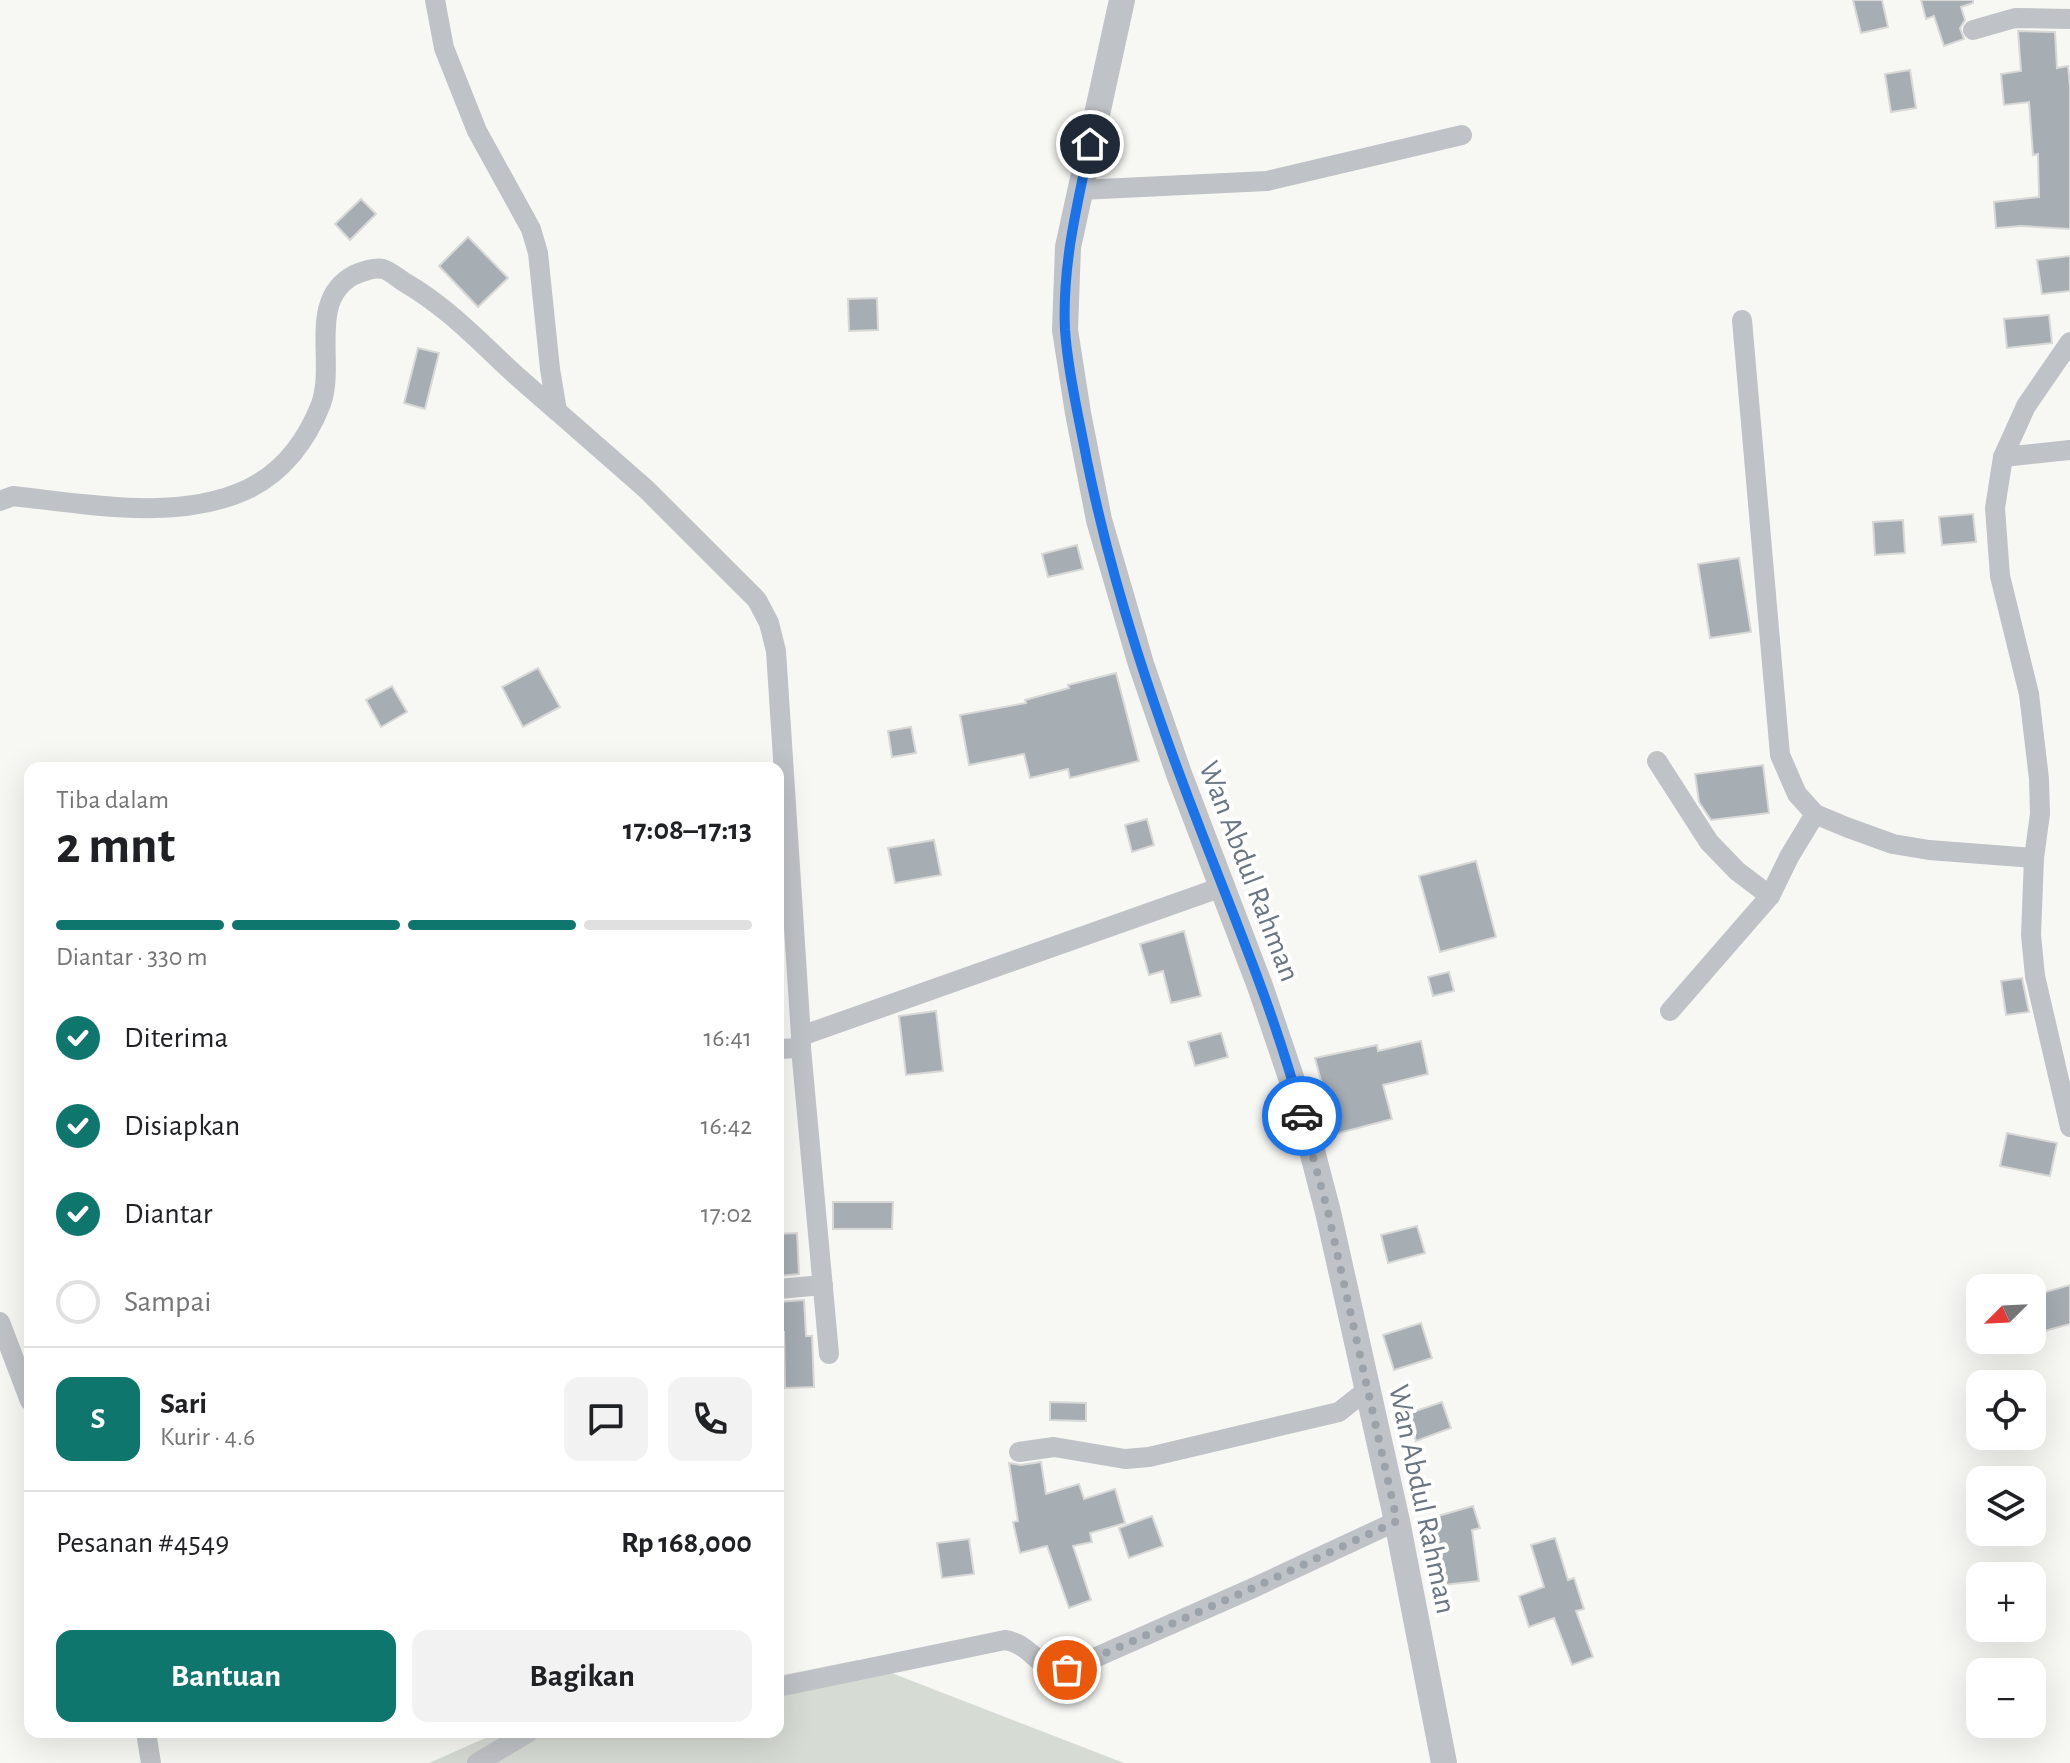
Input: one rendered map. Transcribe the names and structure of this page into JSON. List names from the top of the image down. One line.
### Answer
{"streets":{"street":["Wan Abdul Rahman"]},"north":"bottom left","page":{"heading":["2 mnt","Tiba dalam","17:08–17:13"],"panel":["Sari","Kurir · 4.6","Pesanan #4549","Rp 168,000"],"bar":"Diantar · 330 m","list":[["Diterima","16:41"],["Disiapkan","16:42"],["Diantar","17:02"],"Sampai"],"map_buttons":["+","−"],"round":"S","buttons":["Bantuan","Bagikan"]}}
